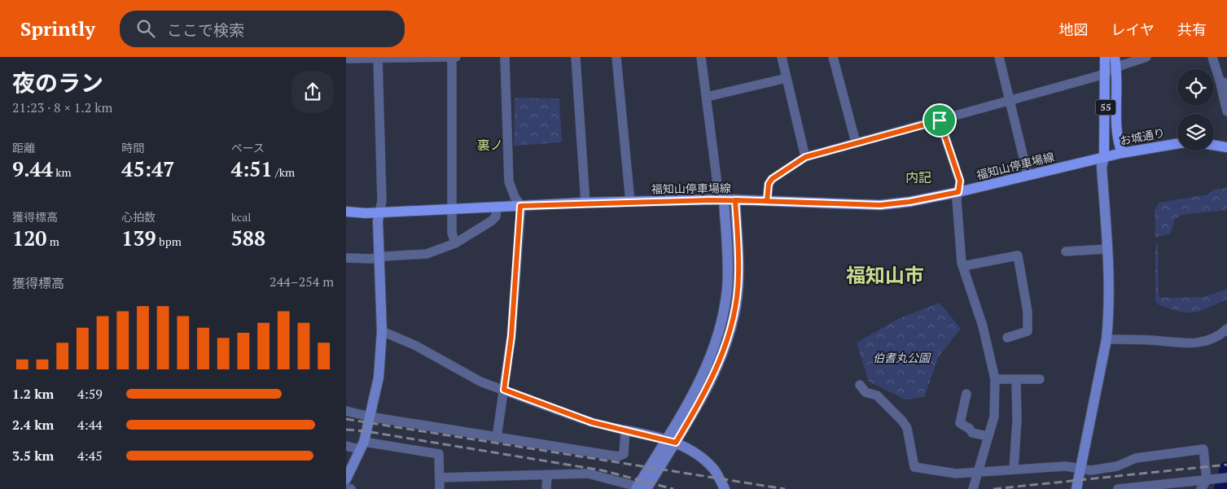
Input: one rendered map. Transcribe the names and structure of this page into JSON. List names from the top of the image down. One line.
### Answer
{"streets":{"main road":["55","お城通り","福知山停車場線"]},"crossings":[["55","お城通り"],["55","福知山停車場線"],["お城通り","福知山停車場線"]],"districts":["裏ノ","内記","福知山市"],"parks":["伯耆丸公園"],"page":{"header":"Sprintly","search":"ここで検索","nav":["地図","レイヤ","共有"],"heading":["夜のラン","21:23 · 8 × 1.2 km"],"stats":[["距離","9.44 km"],["時間","45:47"],["ペース","4:51 /km"],["獲得標高","120 m"],["心拍数","139 bpm"],["kcal","588"]],"chart":["獲得標高","244–254 m"],"list":[{"name":"1.2 km","note":"4:59"},{"name":"2.4 km","note":"4:44"},{"name":"3.5 km","note":"4:45"}]}}
